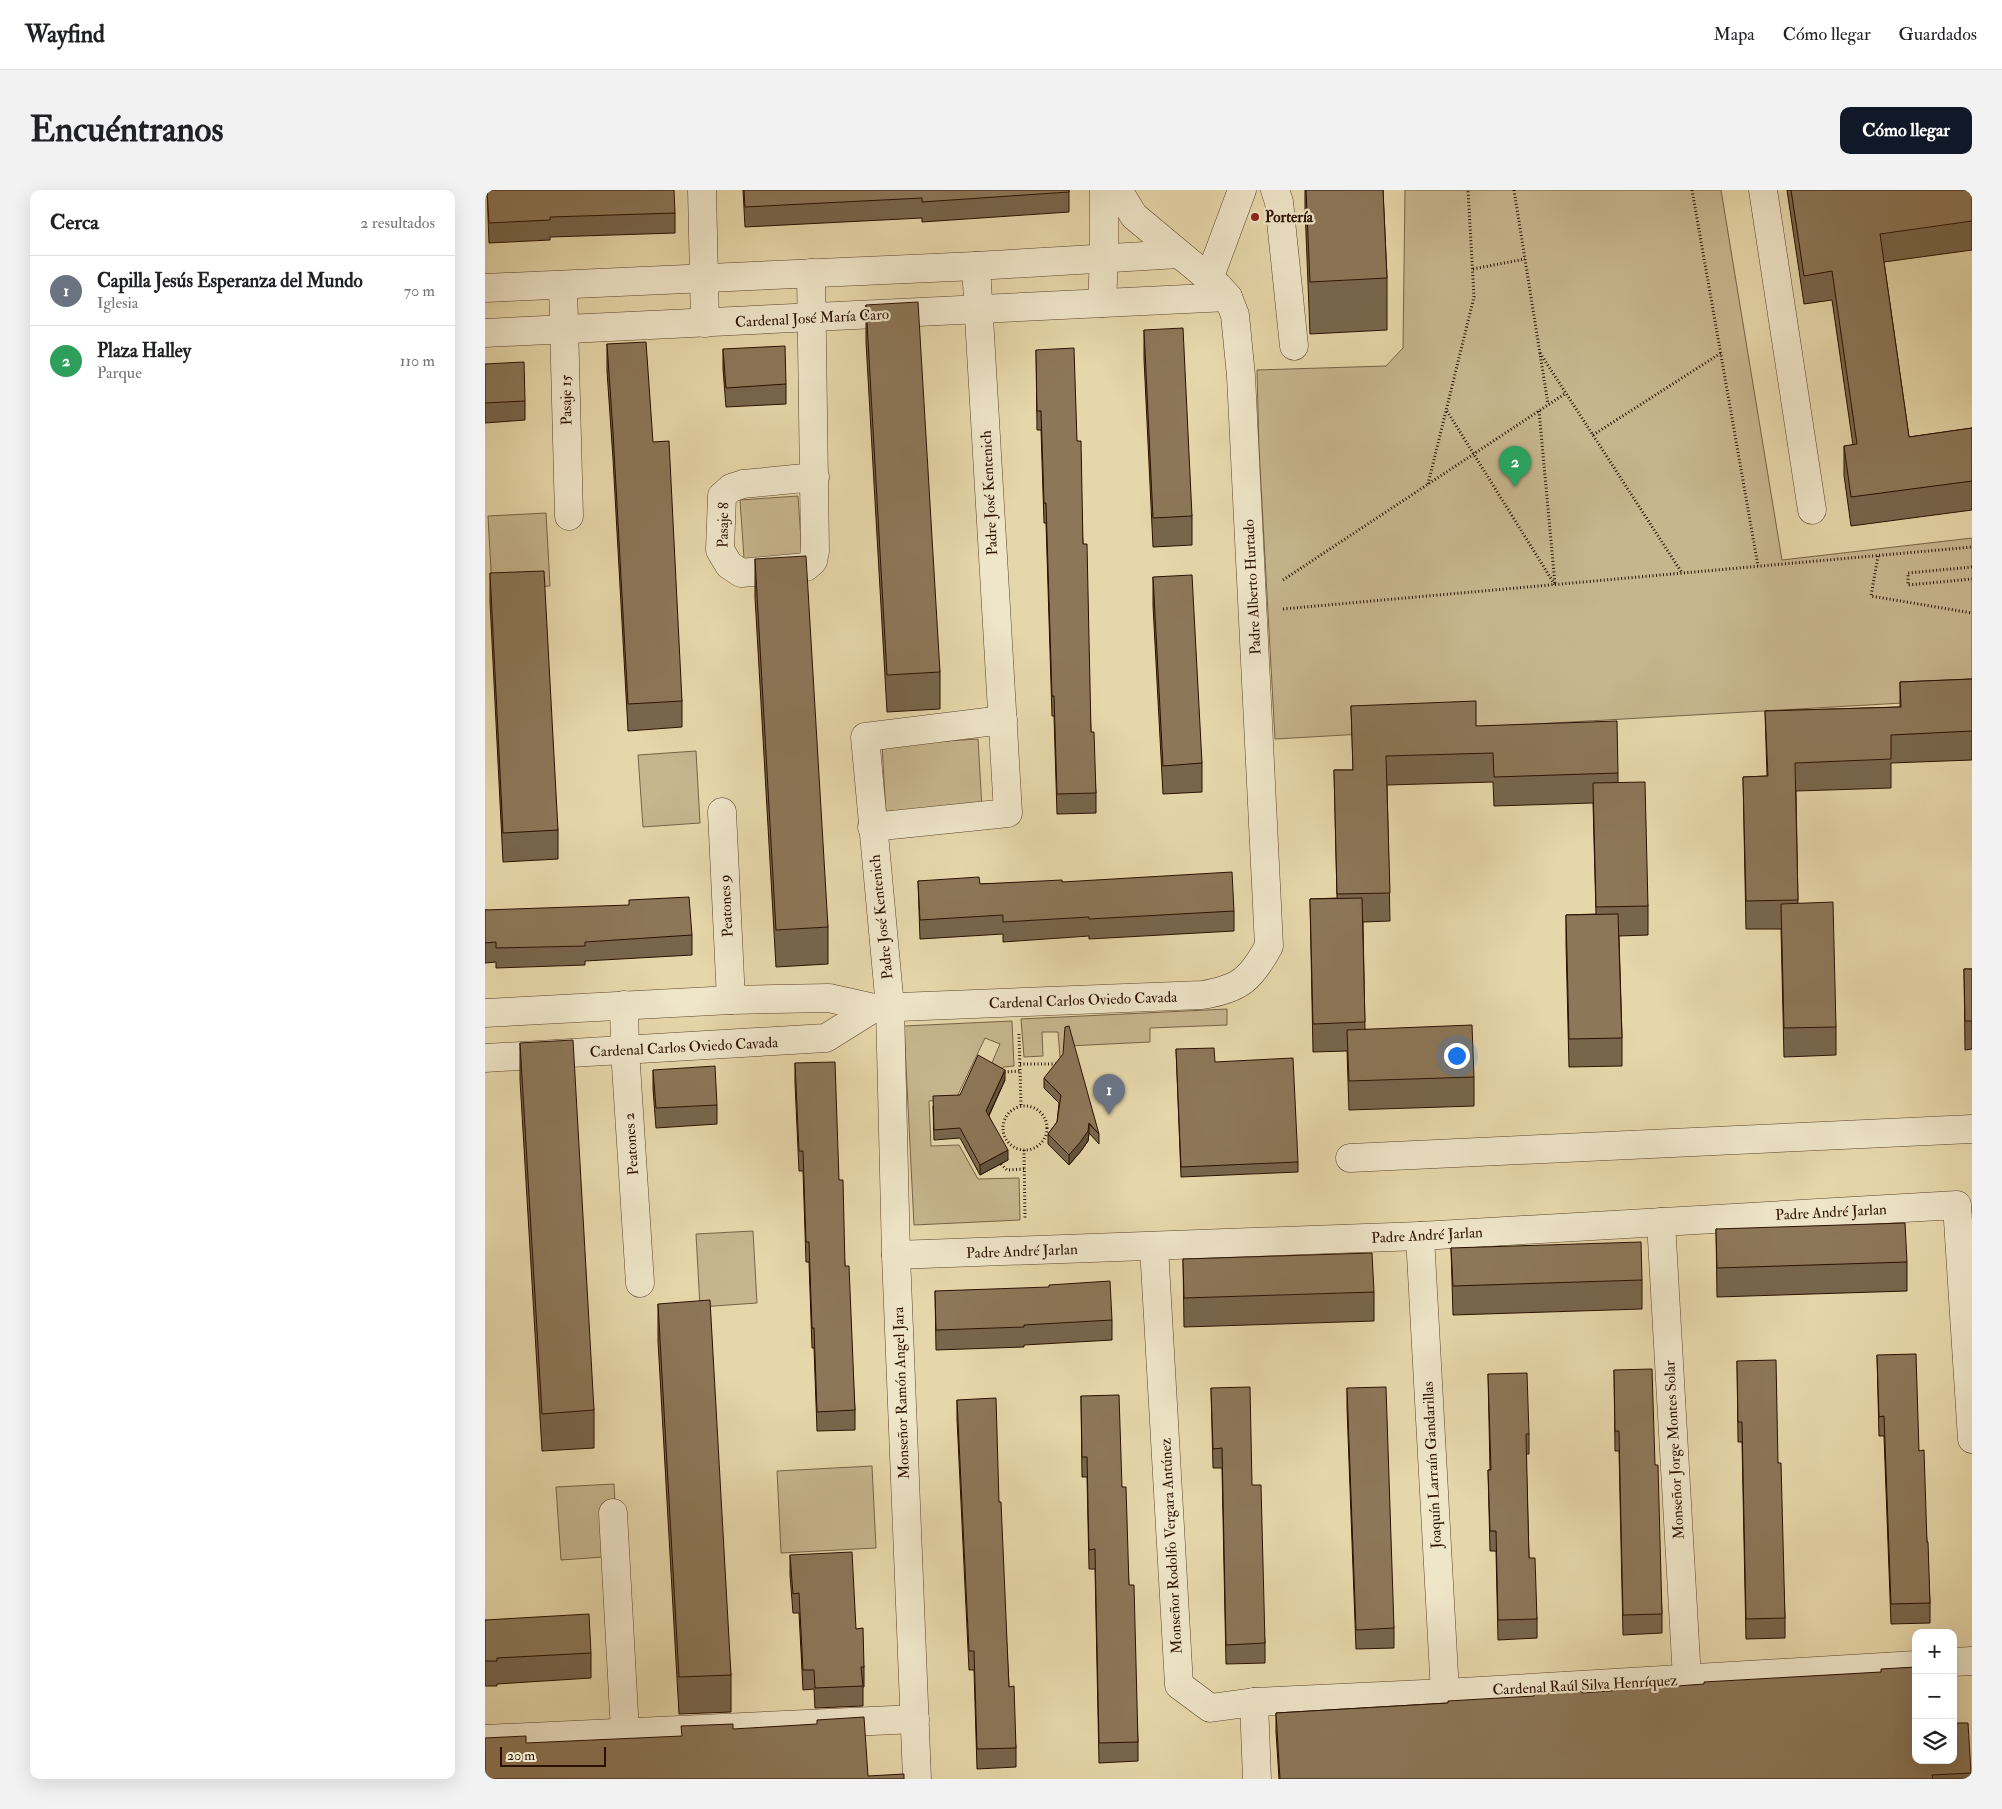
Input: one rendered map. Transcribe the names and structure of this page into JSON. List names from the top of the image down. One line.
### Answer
{"streets":{"street":["Cardenal José María Caro","Pasaje 15","Padre José Kentenich","Padre Alberto Hurtado","Peatones 9","Cardenal Carlos Oviedo Cavada","Peatones 2","Padre André Jarlan","Monseñor Ramón Angel Jara","Monseñor Jorge Montes Solar","Joaquín Larraín Gandarillas","Monseñor Rodolfo Vergara Antúnez","Cardenal Raúl Silva Henríquez"]},"crossings":[["Cardenal José María Caro","Pasaje 15"],["Cardenal José María Caro","Padre José Kentenich"],["Cardenal José María Caro","Padre Alberto Hurtado"],["Padre José Kentenich","Cardenal Carlos Oviedo Cavada"],["Padre José Kentenich","Monseñor Ramón Angel Jara"],["Padre Alberto Hurtado","Cardenal Carlos Oviedo Cavada"],["Peatones 9","Cardenal Carlos Oviedo Cavada"],["Cardenal Carlos Oviedo Cavada","Peatones 2"],["Cardenal Carlos Oviedo Cavada","Monseñor Ramón Angel Jara"],["Padre André Jarlan","Monseñor Ramón Angel Jara"],["Padre André Jarlan","Monseñor Jorge Montes Solar"],["Padre André Jarlan","Joaquín Larraín Gandarillas"],["Padre André Jarlan","Monseñor Rodolfo Vergara Antúnez"],["Monseñor Jorge Montes Solar","Cardenal Raúl Silva Henríquez"],["Joaquín Larraín Gandarillas","Cardenal Raúl Silva Henríquez"],["Monseñor Rodolfo Vergara Antúnez","Cardenal Raúl Silva Henríquez"]],"places":["Portería"],"scale_bar":"20 m","page":{"header":"Wayfind","nav":["Mapa","Cómo llegar","Guardados"],"buttons":"Cómo llegar","title":"Encuéntranos","heading":["Cerca","2 resultados"],"list":[{"mark":"1","name":"Capilla Jesús Esperanza del Mundo","note":"Iglesia","value":"70 m"},{"mark":"2","name":"Plaza Halley","note":"Parque","value":"110 m"}],"pins":["2","1"],"map_buttons":["+","−"],"scale":"20 m"}}
